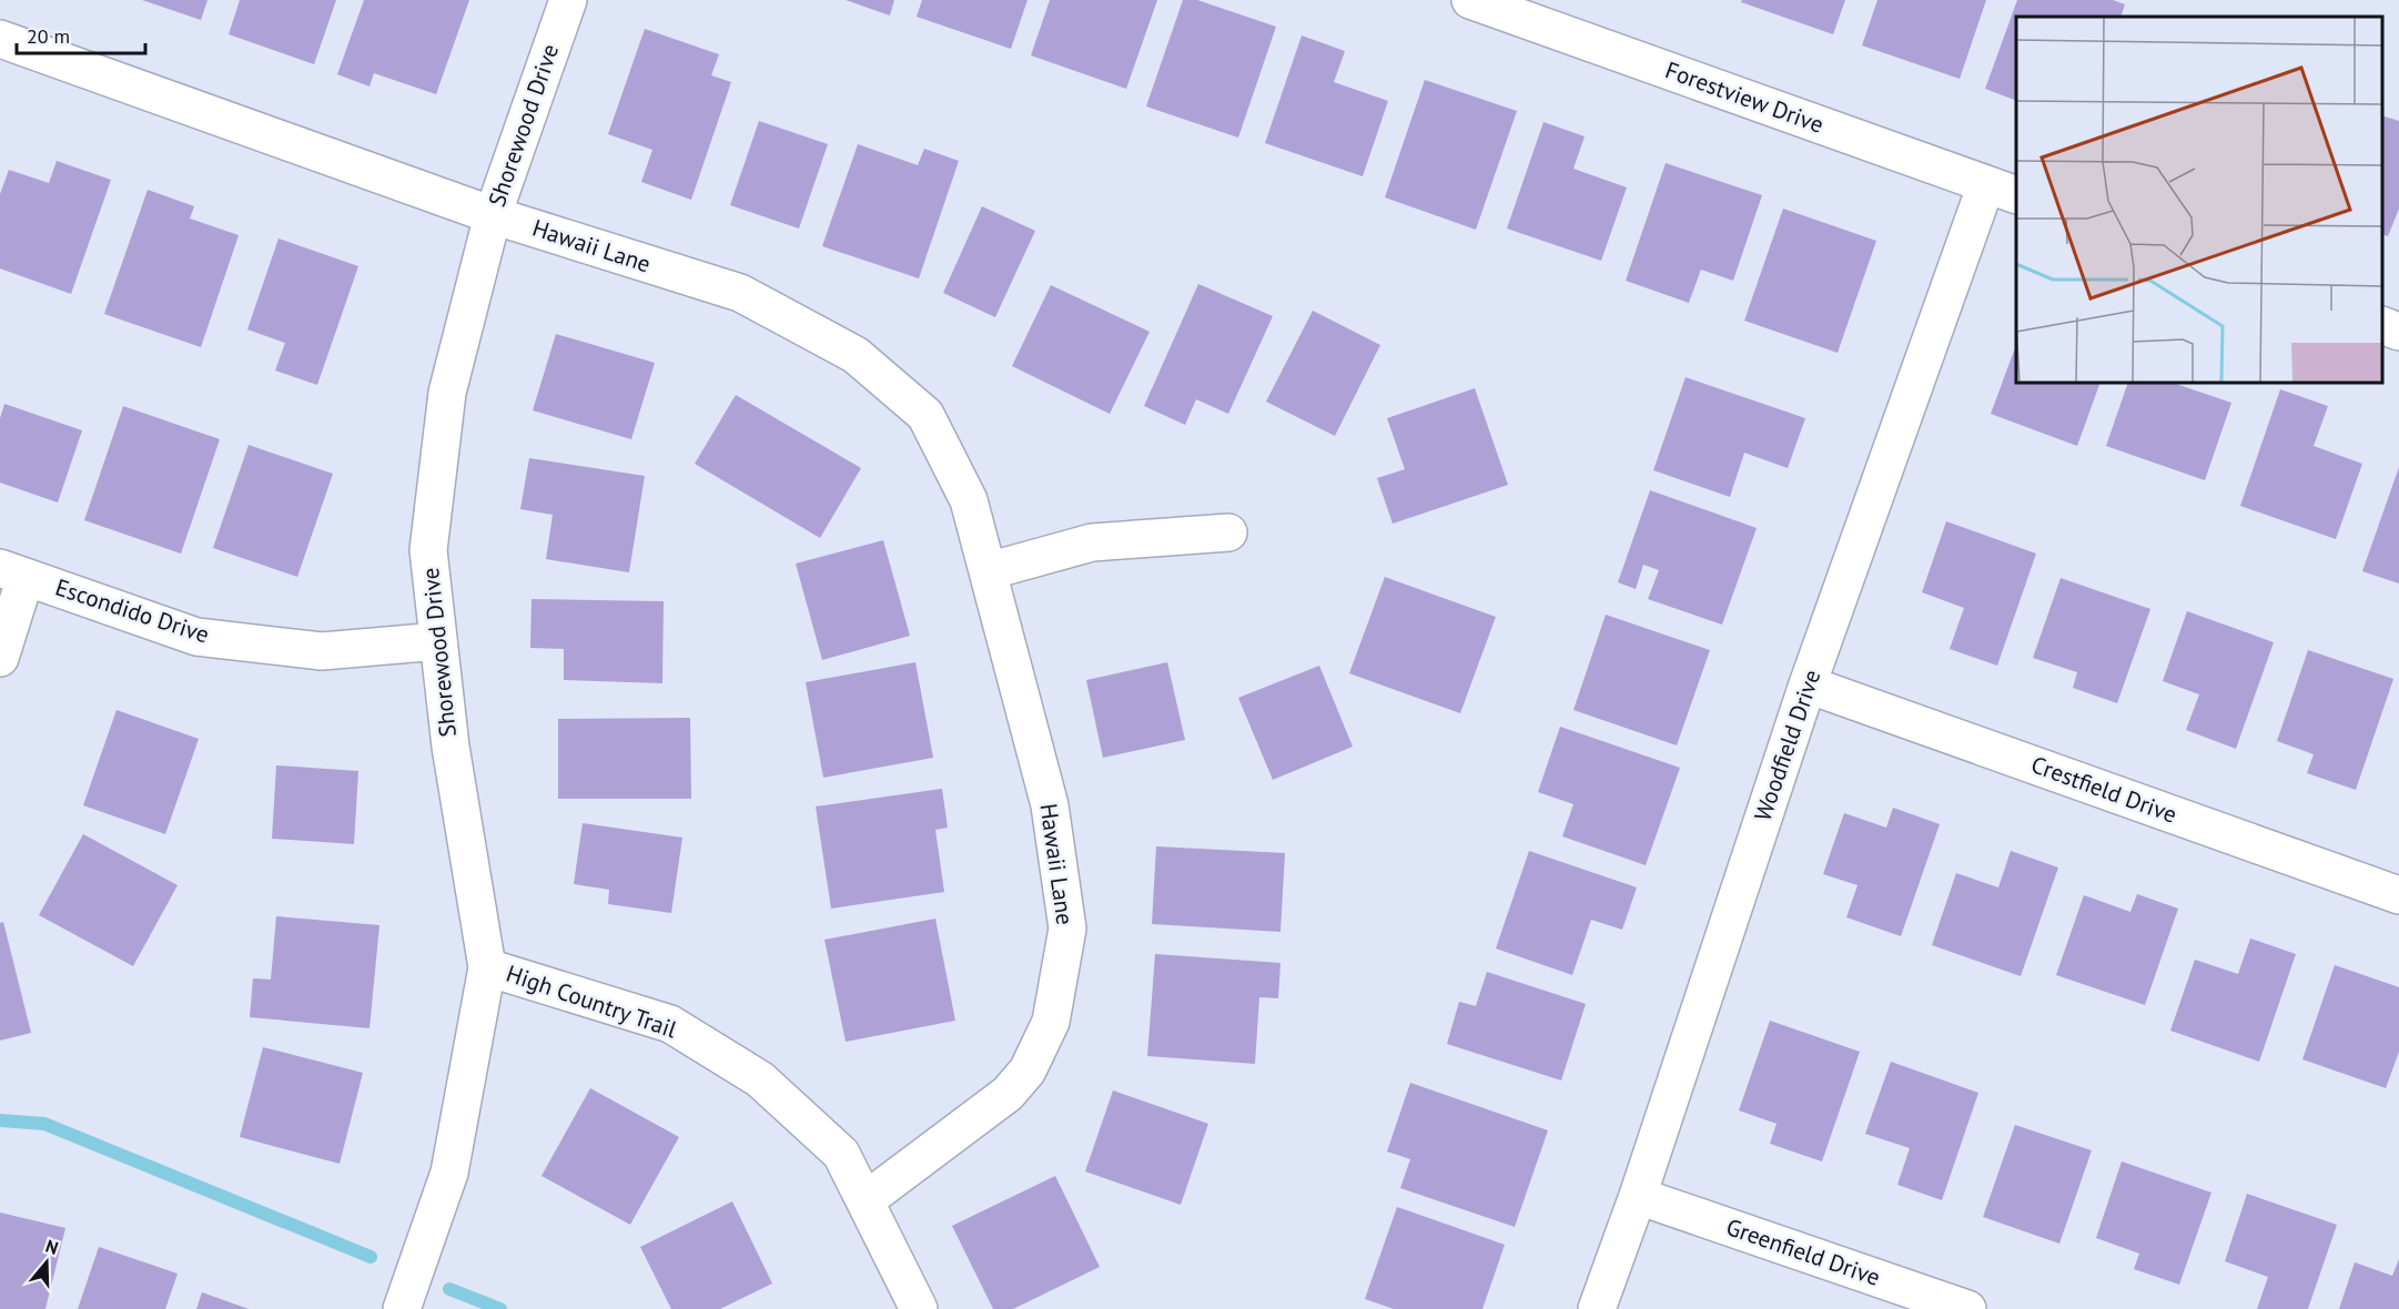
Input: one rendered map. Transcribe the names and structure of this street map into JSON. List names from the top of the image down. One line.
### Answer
{"streets":{"street":["Forestview Drive","Shorewood Drive","Hawaii Lane","Escondido Drive","Woodfield Drive","Crestfield Drive","High Country Trail","Greenfield Drive"]},"crossings":[["Forestview Drive","Woodfield Drive"],["Shorewood Drive","Hawaii Lane"],["Shorewood Drive","Escondido Drive"],["Shorewood Drive","High Country Trail"],["Hawaii Lane","High Country Trail"],["Woodfield Drive","Crestfield Drive"],["Woodfield Drive","Greenfield Drive"]],"scale_bar":"20 m","north":"top"}
